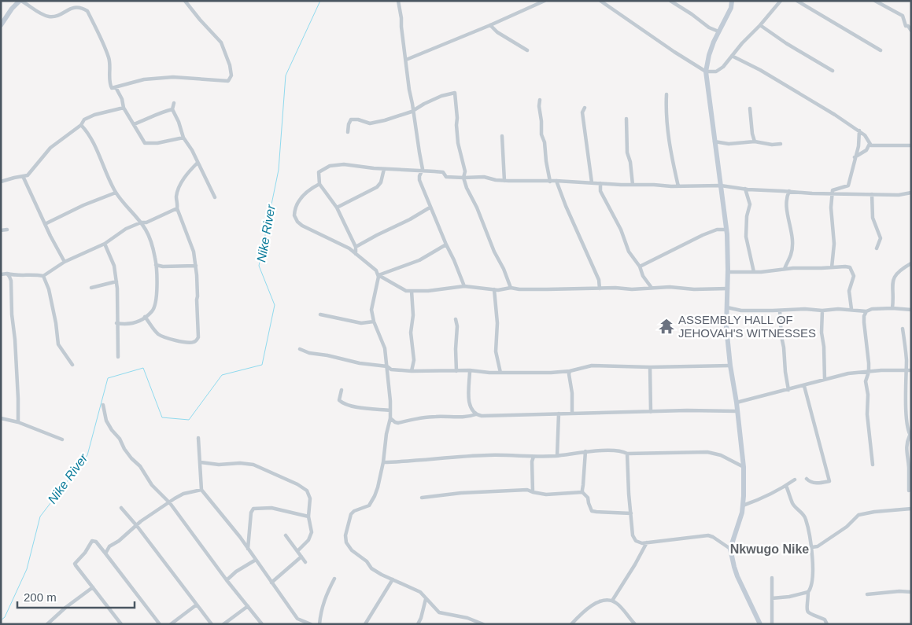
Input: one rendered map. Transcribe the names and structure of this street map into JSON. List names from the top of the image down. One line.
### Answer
{"districts":["Nkwugo Nike"],"water":["Nike River"],"places":{"temple":["ASSEMBLY HALL OF JEHOVAH'S WITNESSES"]},"scale_bar":"200 m"}
